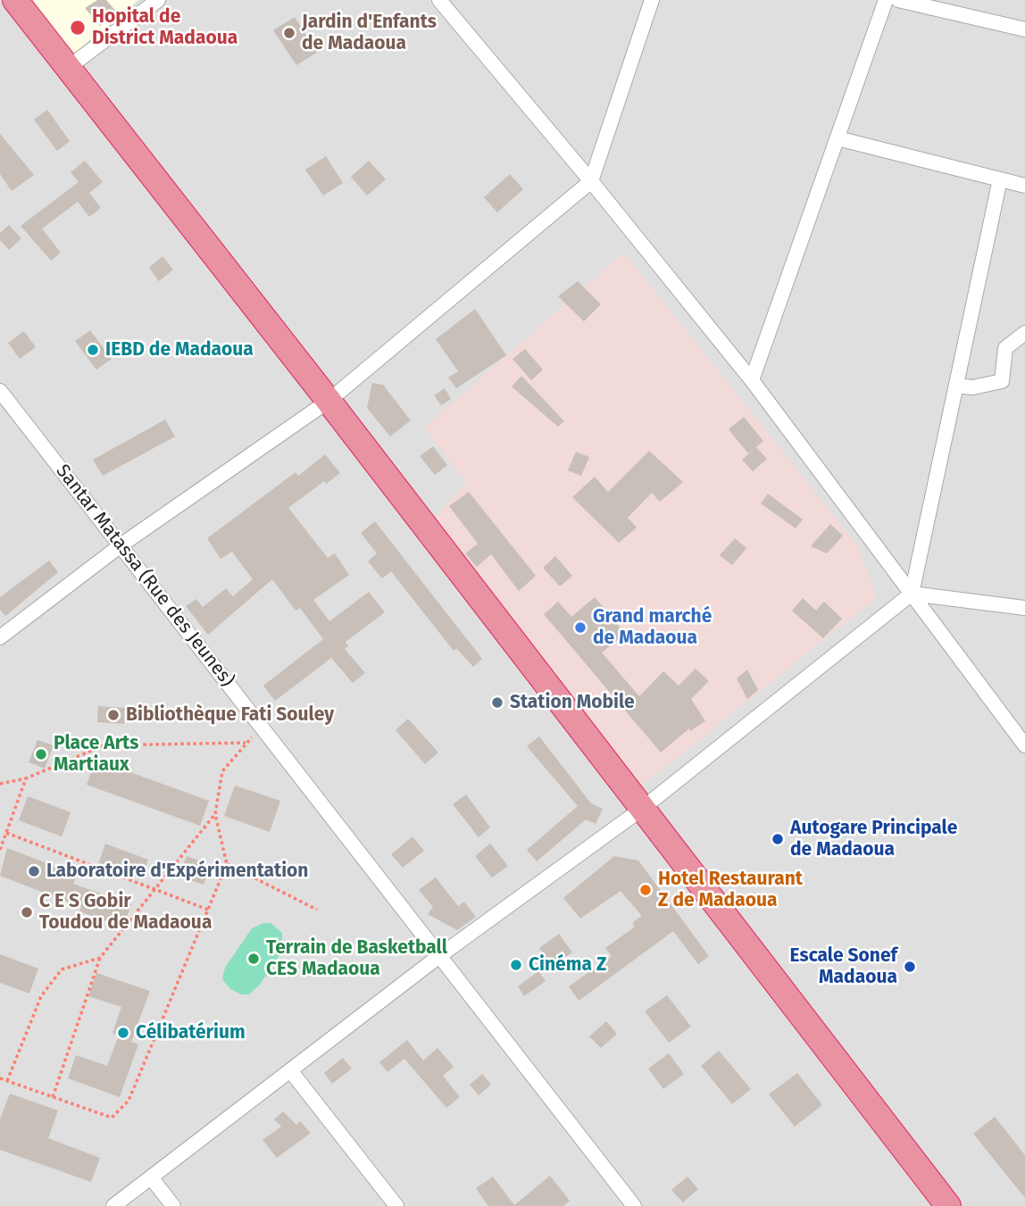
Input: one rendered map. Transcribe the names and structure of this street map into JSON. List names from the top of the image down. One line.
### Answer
{"streets":{"street":["Santar Matassa (Rue des Jeunes)"]},"places":["Hopital de District Madaoua","Jardin d'Enfants de Madaoua","IEBD de Madaoua","Grand marché de Madaoua","Station Mobile","Bibliothèque Fati Souley","Place Arts Martiaux","Autogare Principale de Madaoua","Laboratoire d'Expérimentation","Hotel Restaurant Z de Madaoua","C E S Gobir Toudou de Madaoua","Terrain de Basketball CES Madaoua","Cinéma Z","Escale Sonef Madaoua","Célibatérium"]}
